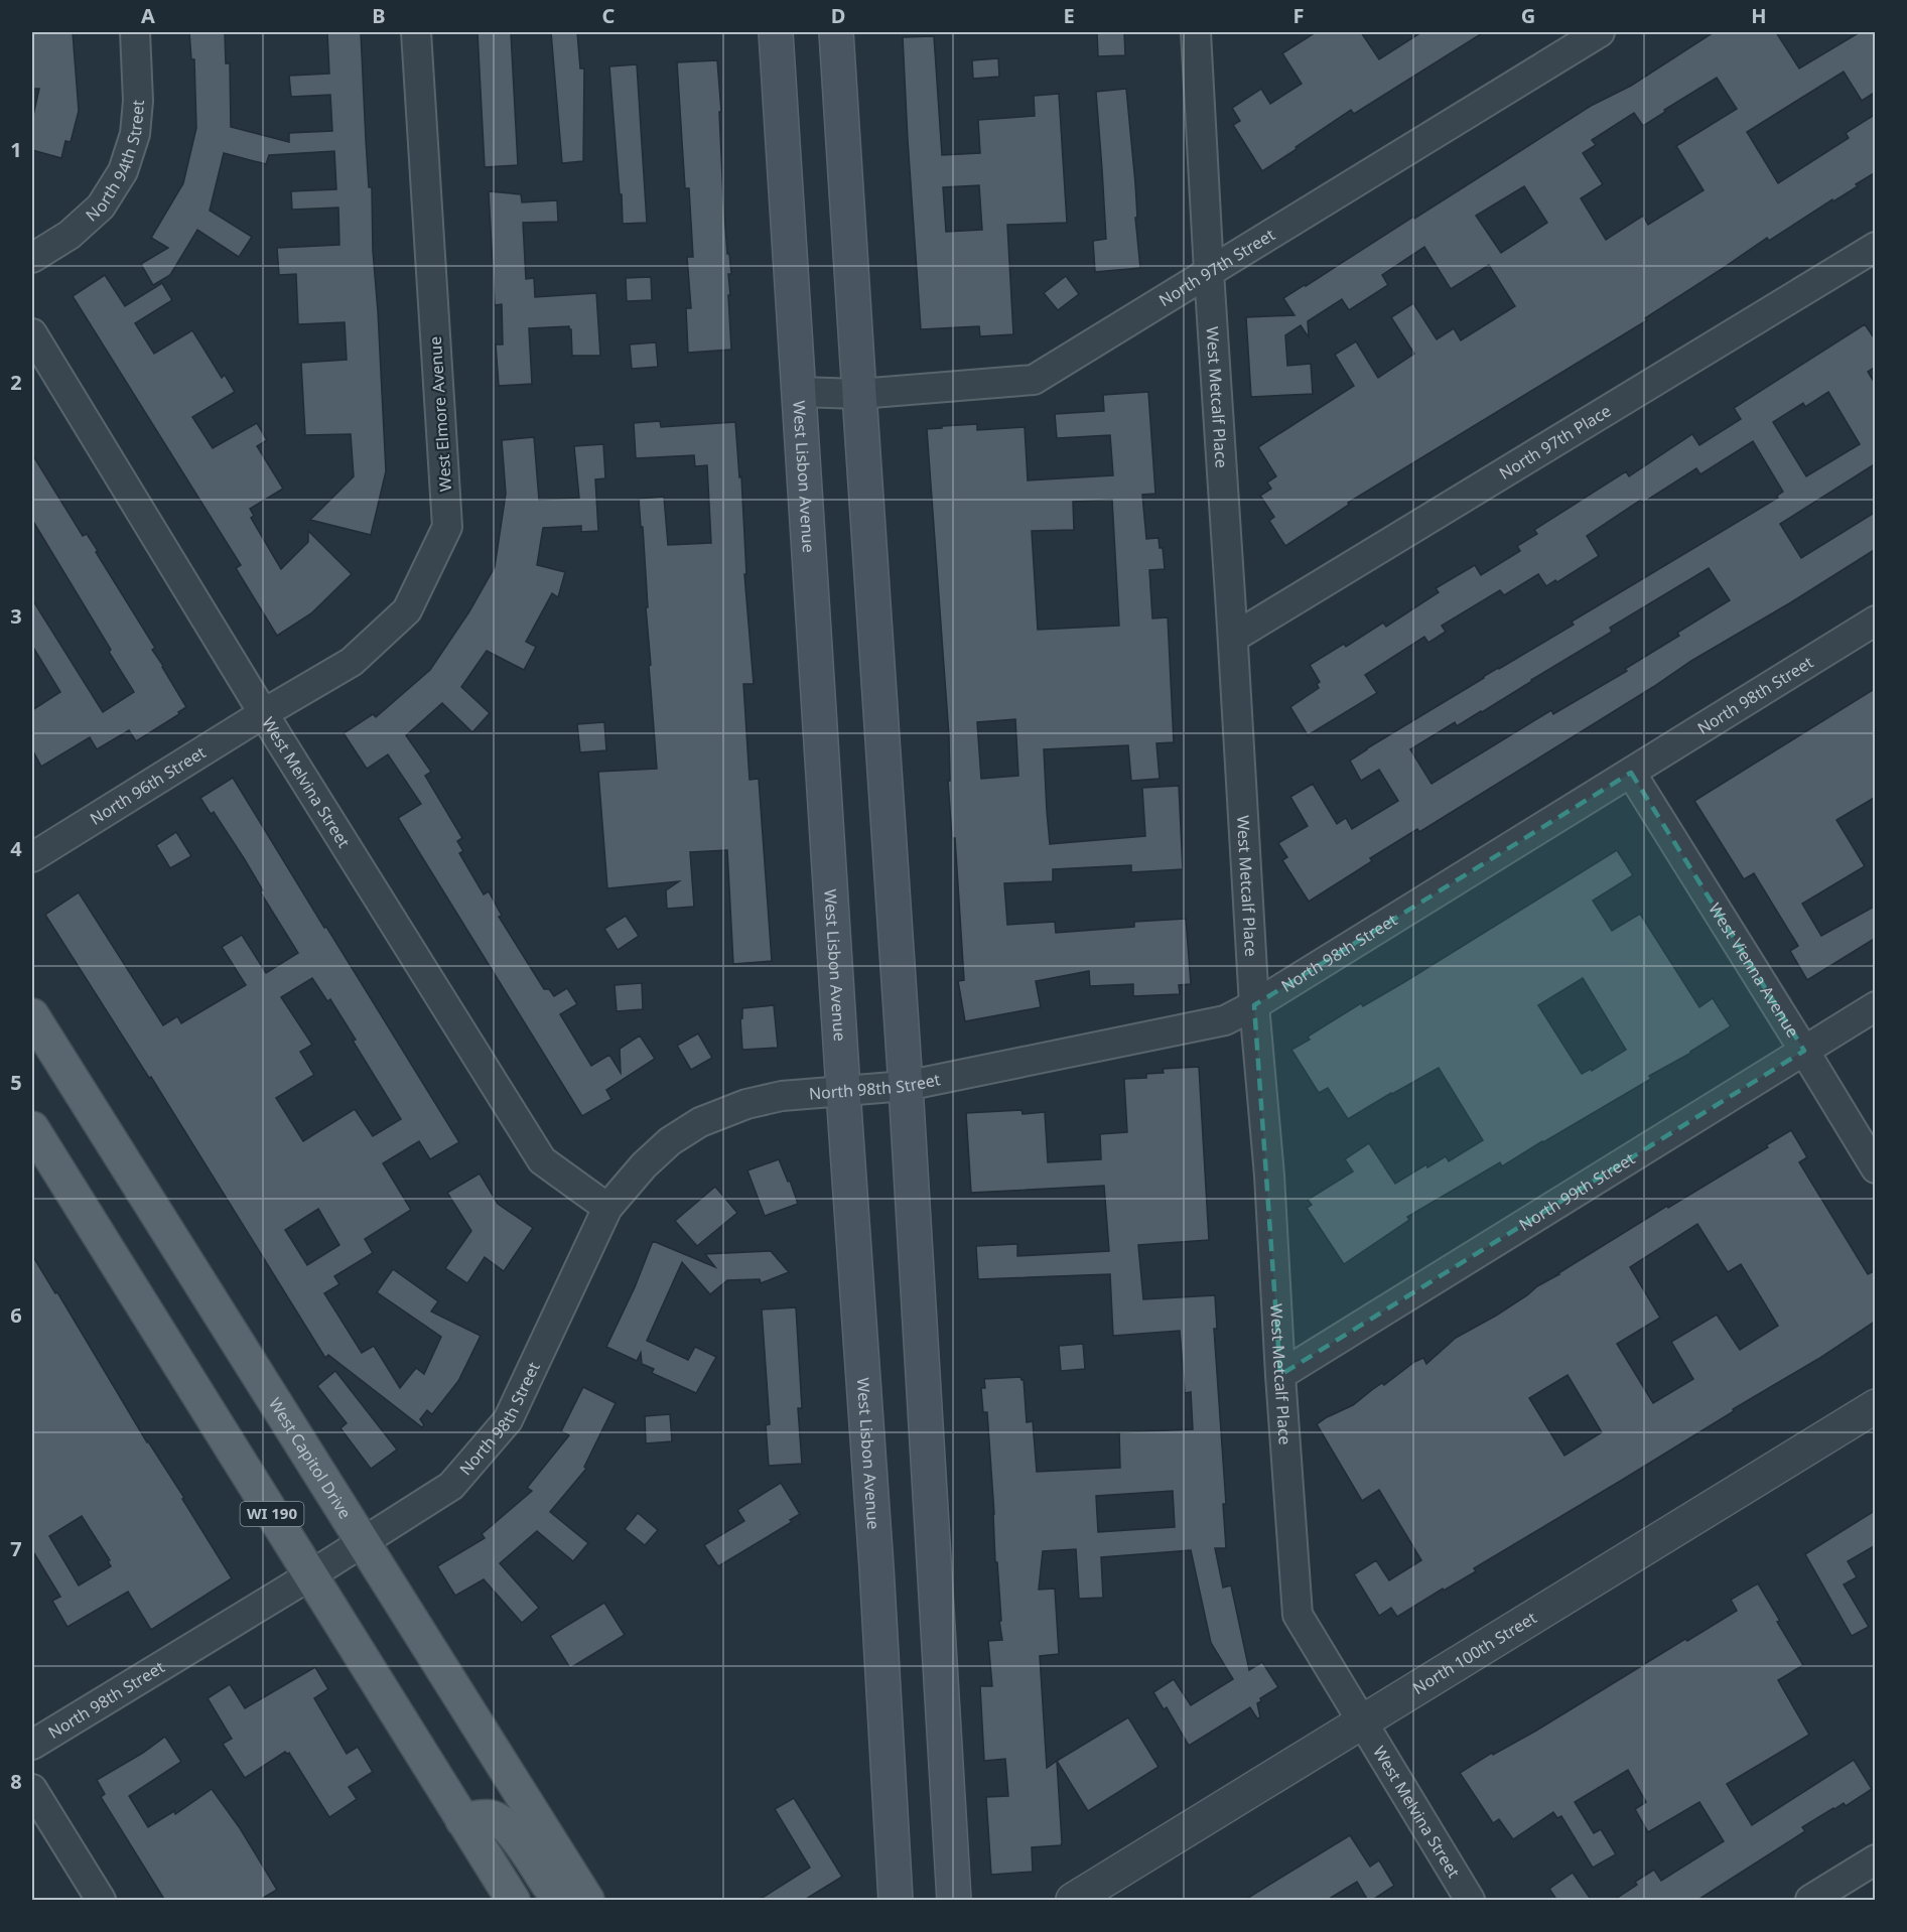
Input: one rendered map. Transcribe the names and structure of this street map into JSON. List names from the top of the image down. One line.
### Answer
{"streets":{"main road":["West Lisbon Avenue","West Capitol Drive","WI 190"],"street":["North 94th Street","North 97th Street","West Metcalf Place","West Elmore Avenue","North 97th Place","North 98th Street","West Melvina Street","North 96th Street","West Vienna Avenue","North 99th Street","North 100th Street"]},"crossings":[["North 97th Street","West Metcalf Place"],["North 97th Street","West Lisbon Avenue"],["West Metcalf Place","North 97th Place"],["West Metcalf Place","North 98th Street"],["West Metcalf Place","West Melvina Street"],["West Metcalf Place","North 99th Street"],["West Metcalf Place","North 100th Street"],["West Elmore Avenue","West Melvina Street"],["West Elmore Avenue","North 96th Street"],["West Lisbon Avenue","North 98th Street"],["North 98th Street","West Melvina Street"],["North 98th Street","West Vienna Avenue"],["North 98th Street","West Capitol Drive"],["North 98th Street","WI 190"],["West Melvina Street","North 96th Street"],["West Melvina Street","North 100th Street"],["West Vienna Avenue","North 99th Street"]],"grid":{"columns":["A","B","C","D","E","F","G","H"],"rows":["1","2","3","4","5","6","7","8"]}}
